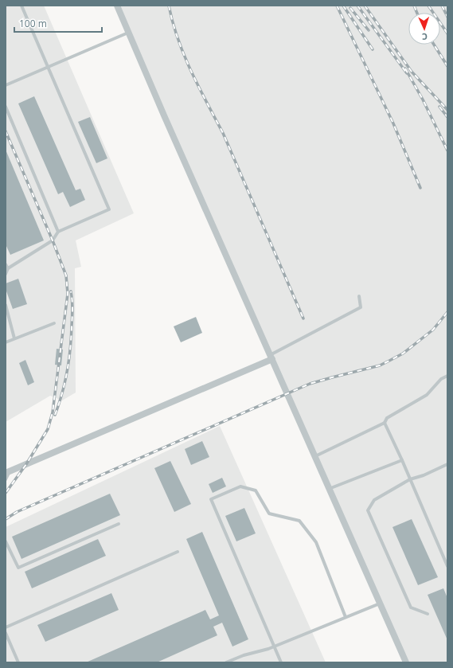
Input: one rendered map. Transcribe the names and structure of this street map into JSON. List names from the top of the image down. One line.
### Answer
{"scale_bar":"100 m","north":"bottom"}
